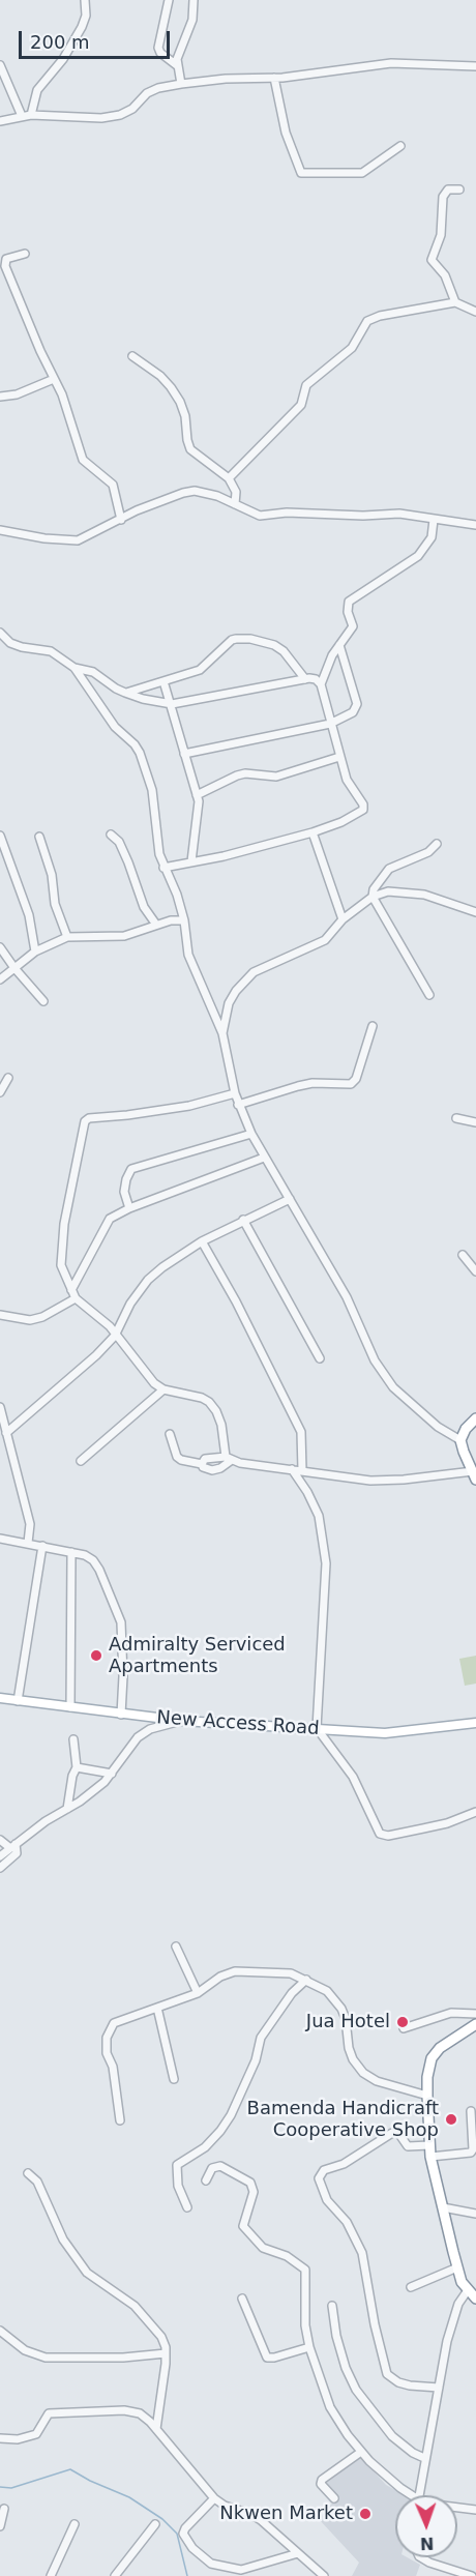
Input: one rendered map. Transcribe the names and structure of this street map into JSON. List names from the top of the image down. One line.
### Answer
{"streets":{"main road":["New Access Road"]},"places":["Admiralty Serviced Apartments","Jua Hotel","Bamenda Handicraft Cooperative Shop","Nkwen Market"],"scale_bar":"200 m","north":"bottom"}
